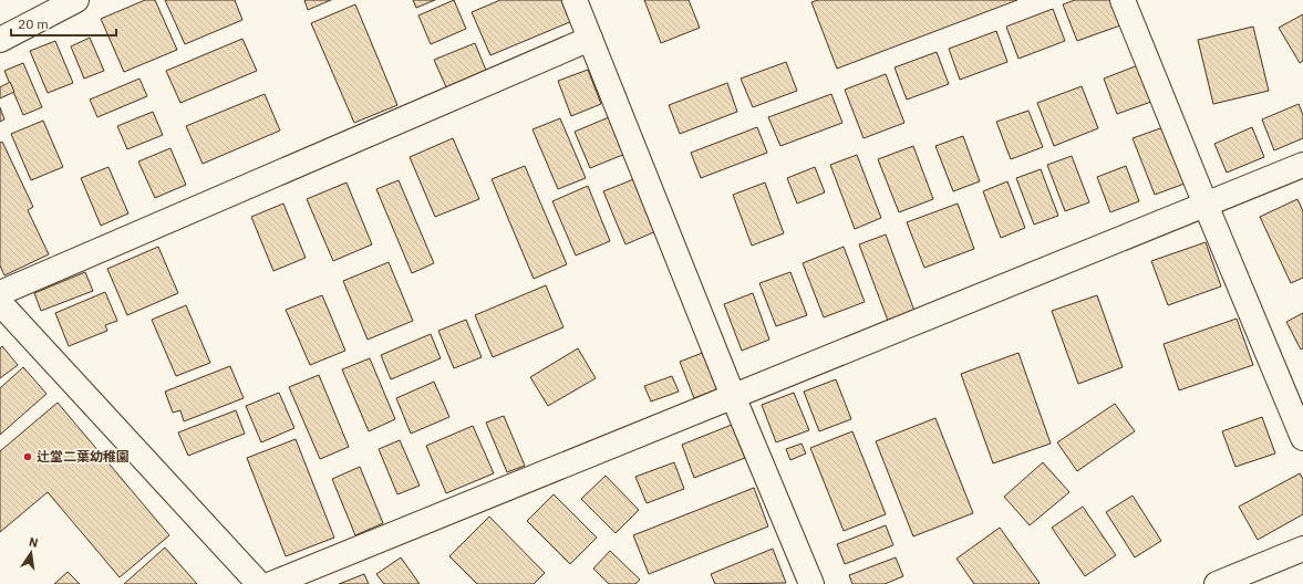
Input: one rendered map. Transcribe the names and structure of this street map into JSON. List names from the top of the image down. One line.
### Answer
{"places":["辻堂二葉幼稚園"],"scale_bar":"20 m","north":"top"}
